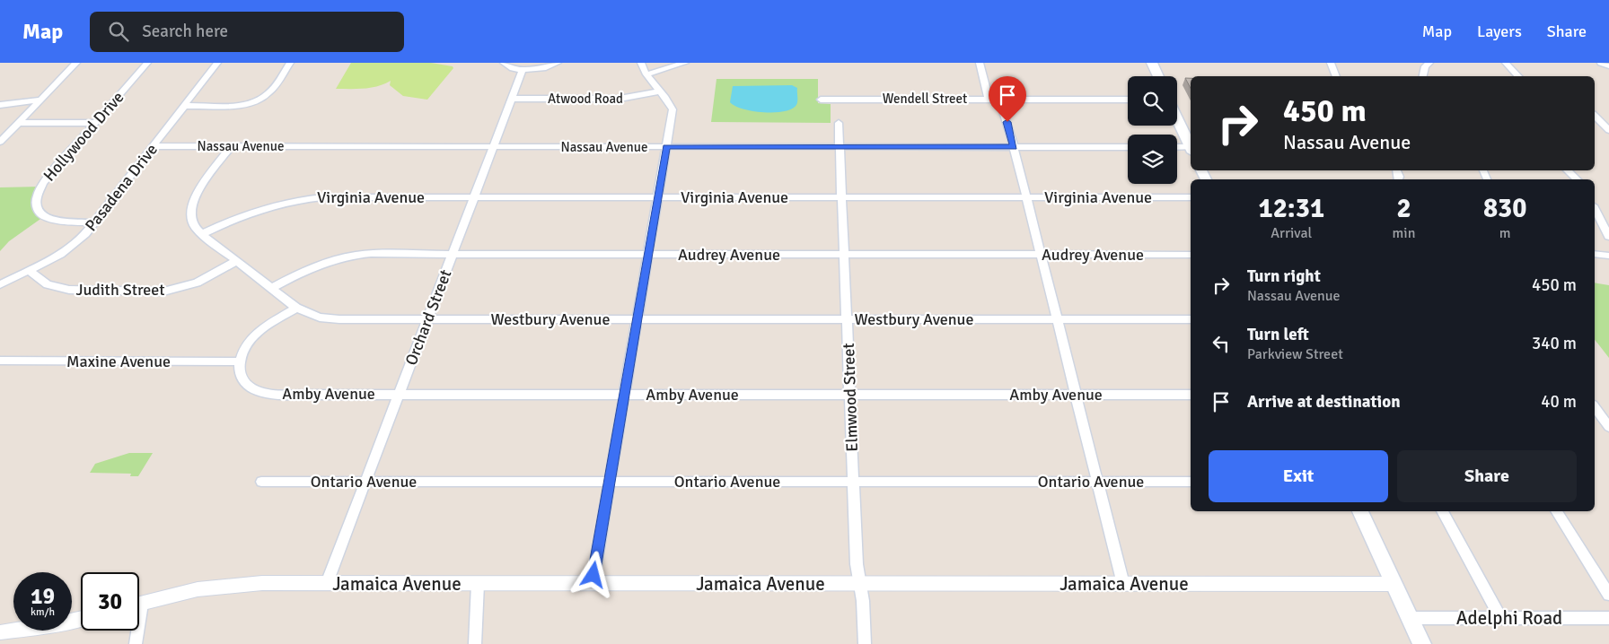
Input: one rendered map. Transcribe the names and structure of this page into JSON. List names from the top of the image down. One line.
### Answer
{"streets":{"street":["Atwood Road","Wendell Street","Hollywood Drive","Nassau Avenue","Pasadena Drive","Virginia Avenue","Audrey Avenue","Judith Street","Orchard Street","Westbury Avenue","Maxine Avenue","Amby Avenue","Elmwood Street","Ontario Avenue","Jamaica Avenue","Adelphi Road"]},"crossings":[["Atwood Road","Orchard Street"],["Hollywood Drive","Pasadena Drive"],["Nassau Avenue","Pasadena Drive"],["Nassau Avenue","Orchard Street"],["Nassau Avenue","Westbury Avenue"],["Nassau Avenue","Elmwood Street"],["Pasadena Drive","Judith Street"],["Virginia Avenue","Orchard Street"],["Virginia Avenue","Westbury Avenue"],["Virginia Avenue","Elmwood Street"],["Audrey Avenue","Orchard Street"],["Audrey Avenue","Westbury Avenue"],["Audrey Avenue","Elmwood Street"],["Judith Street","Westbury Avenue"],["Orchard Street","Westbury Avenue"],["Orchard Street","Amby Avenue"],["Orchard Street","Ontario Avenue"],["Orchard Street","Jamaica Avenue"],["Westbury Avenue","Elmwood Street"],["Maxine Avenue","Amby Avenue"],["Amby Avenue","Elmwood Street"],["Elmwood Street","Ontario Avenue"],["Elmwood Street","Jamaica Avenue"]],"page":{"header":"Map","search":"Search here","nav":["Map","Layers","Share"],"turn":["450 m","Nassau Avenue"],"eta":["12:31","Arrival","2","min","830","m"],"list":[{"name":"Turn right","note":"Nassau Avenue","value":"450 m"},{"name":"Turn left","note":"Parkview Street","value":"340 m"},{"name":"Arrive at destination","value":"40 m"}],"buttons":["Exit","Share"],"speed":"19 km/h","limit":"30"}}
